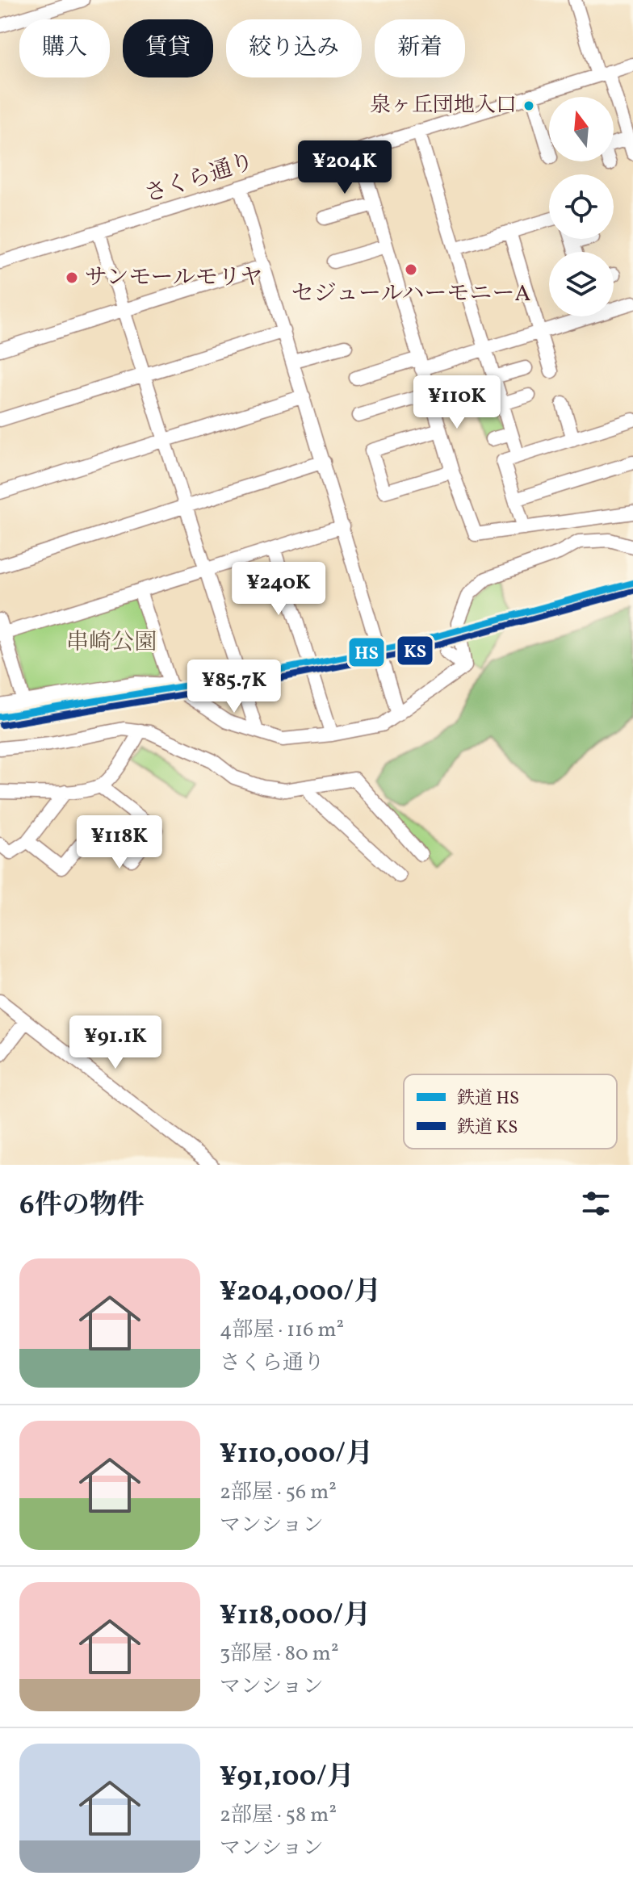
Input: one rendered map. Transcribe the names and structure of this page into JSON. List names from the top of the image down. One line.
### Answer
{"streets":{"street":["さくら通り"]},"parks":["串崎公園"],"places":["泉ヶ丘団地入口","セジュールハーモニーA","サンモールモリヤ"],"lines":["rail line HS","rail line KS"],"legend":["鉄道 HS","鉄道 KS"],"north":"top","page":{"chip":["購入","賃貸","絞り込み","新着"],"price":["¥204K","¥110K","¥240K","¥85.7K","¥118K","¥91.1K"],"heading":"6件の物件","list":[{"name":"¥204,000/月","note":"4部屋 · 116 m² · さくら通り"},{"name":"¥110,000/月","note":"2部屋 · 56 m² · マンション"},{"name":"¥118,000/月","note":"3部屋 · 80 m² · マンション"},{"name":"¥91,100/月","note":"2部屋 · 58 m² · マンション"}]}}
